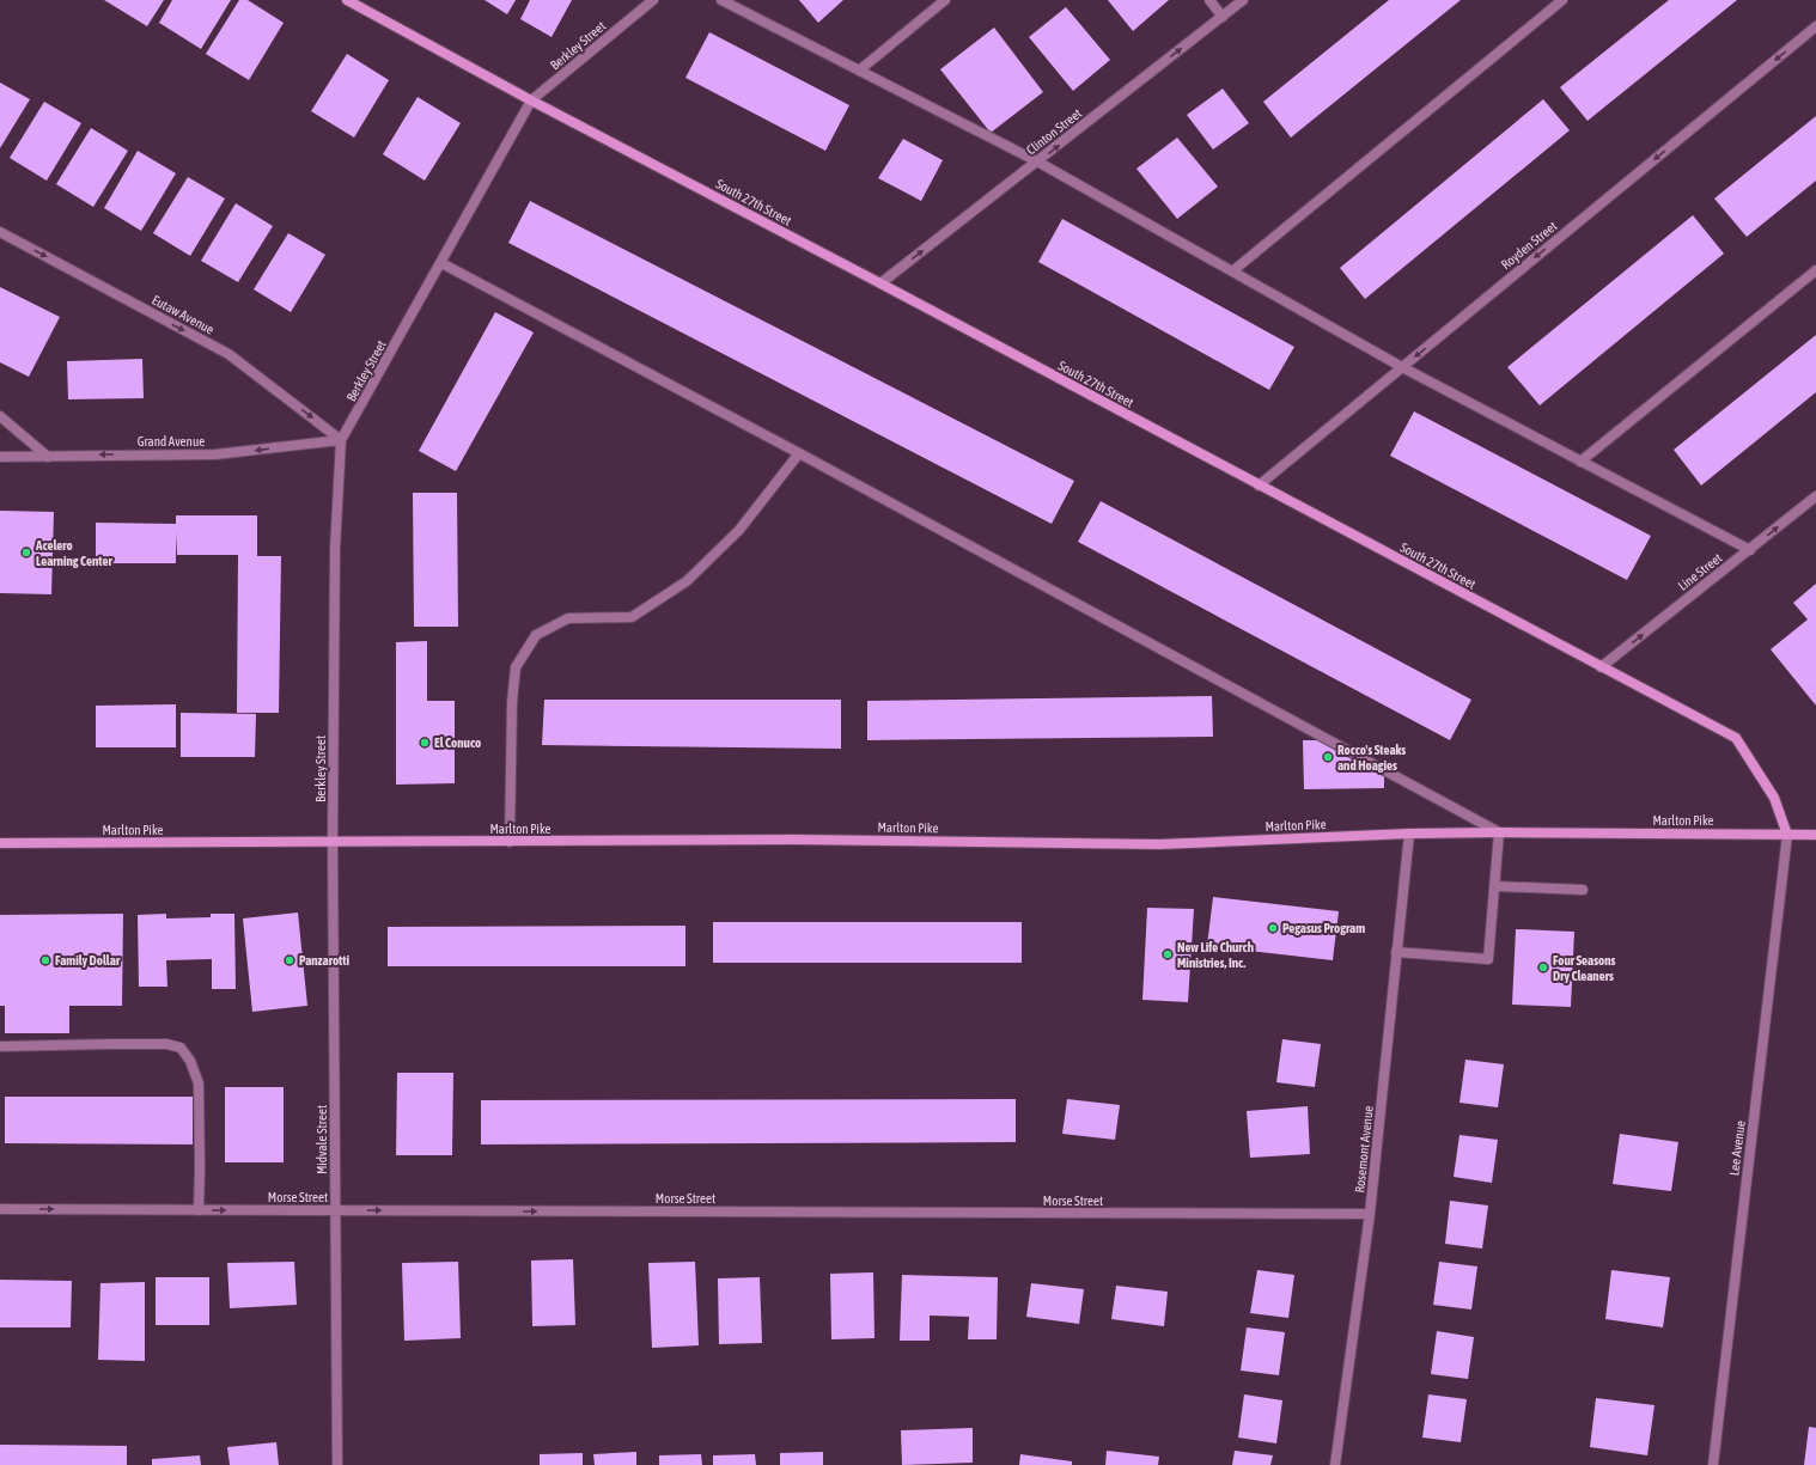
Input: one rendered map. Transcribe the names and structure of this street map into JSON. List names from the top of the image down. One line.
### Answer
{"streets":{"main road":["South 27th Street","Marlton Pike"],"street":["Berkley Street","Clinton Street","Royden Street","Eutaw Avenue","Grand Avenue","Line Street","Midvale Street","Lee Avenue","Rosemont Avenue","Morse Street"]},"crossings":[["Berkley Street","South 27th Street"],["Berkley Street","Eutaw Avenue"],["Berkley Street","Grand Avenue"],["Berkley Street","Marlton Pike"],["Berkley Street","Midvale Street"],["Clinton Street","South 27th Street"],["South 27th Street","Royden Street"],["South 27th Street","Line Street"],["South 27th Street","Marlton Pike"],["South 27th Street","Lee Avenue"],["Eutaw Avenue","Grand Avenue"],["Marlton Pike","Midvale Street"],["Marlton Pike","Lee Avenue"],["Marlton Pike","Rosemont Avenue"],["Midvale Street","Morse Street"],["Rosemont Avenue","Morse Street"]],"one_way":["Clinton Street","Royden Street","Eutaw Avenue","Grand Avenue","Line Street","Morse Street"],"places":["Acelero Learning Center","El Conuco","Rocco's Steaks and Hoagies","Pegasus Program","New Life Church Ministries, Inc.","Family Dollar","Panzarotti","Four Seasons Dry Cleaners"]}
